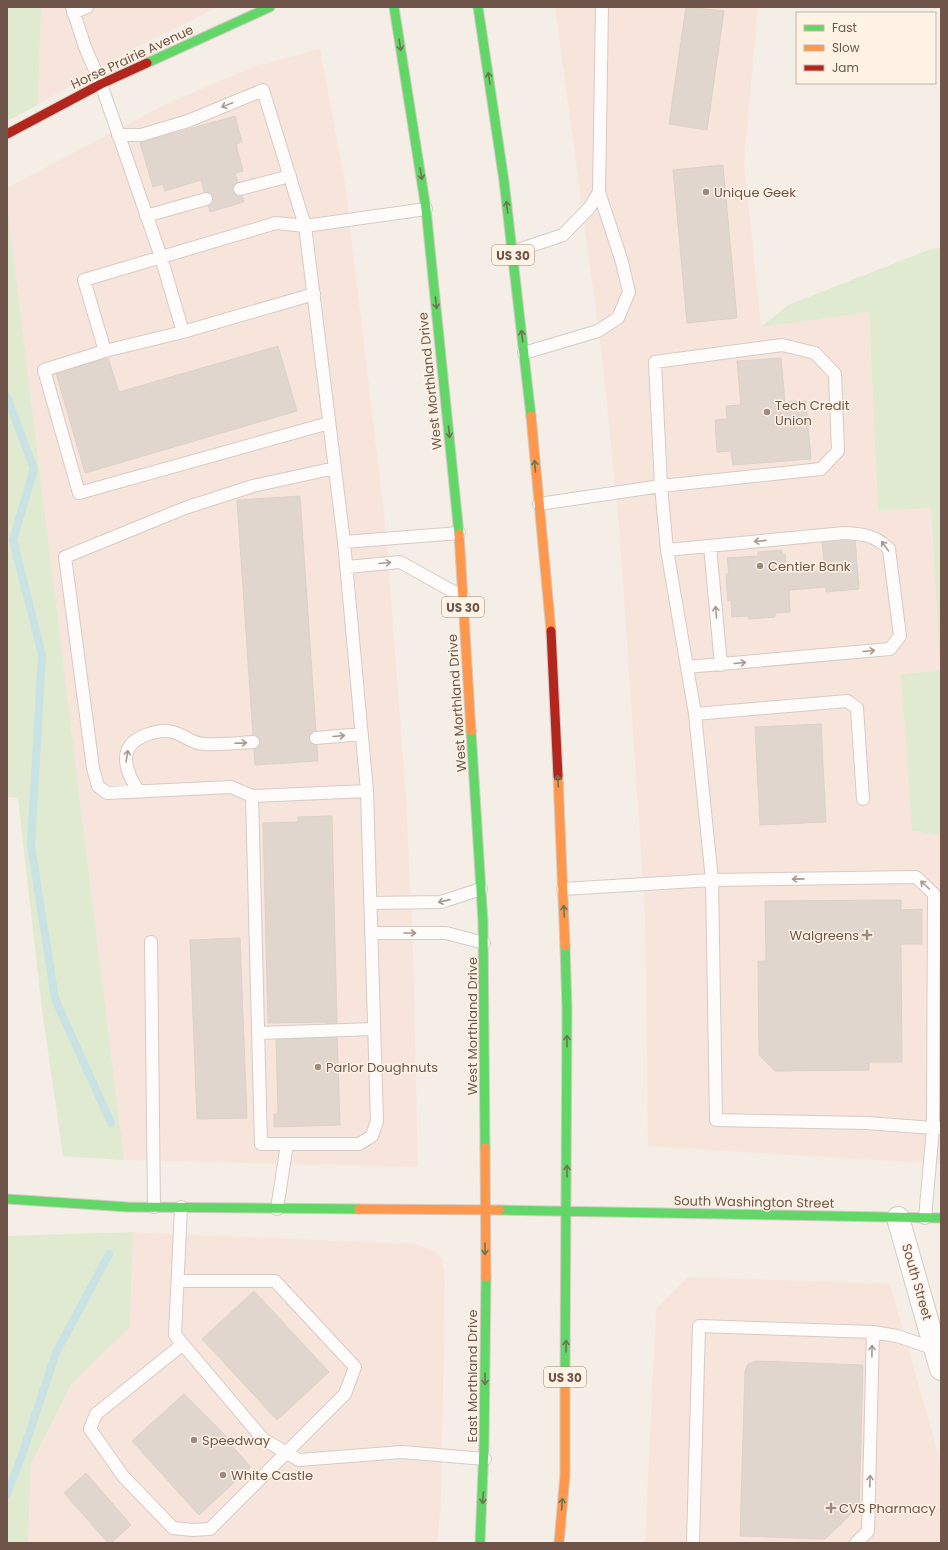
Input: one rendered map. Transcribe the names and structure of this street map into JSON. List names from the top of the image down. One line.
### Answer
{"streets":{"main road":["Horse Prairie Avenue","US 30","West Morthland Drive","South Washington Street","East Morthland Drive"],"street":["South Street"]},"crossings":[["US 30","South Washington Street"],["West Morthland Drive","South Washington Street"],["West Morthland Drive","East Morthland Drive"],["South Washington Street","South Street"],["South Washington Street","East Morthland Drive"]],"one_way":["West Morthland Drive"],"places":{"other":["Unique Geek","Tech Credit Union","Centier Bank","Parlor Doughnuts","Speedway","White Castle"],"health":["Walgreens","CVS Pharmacy"]},"legend":["Fast","Slow","Jam"]}
